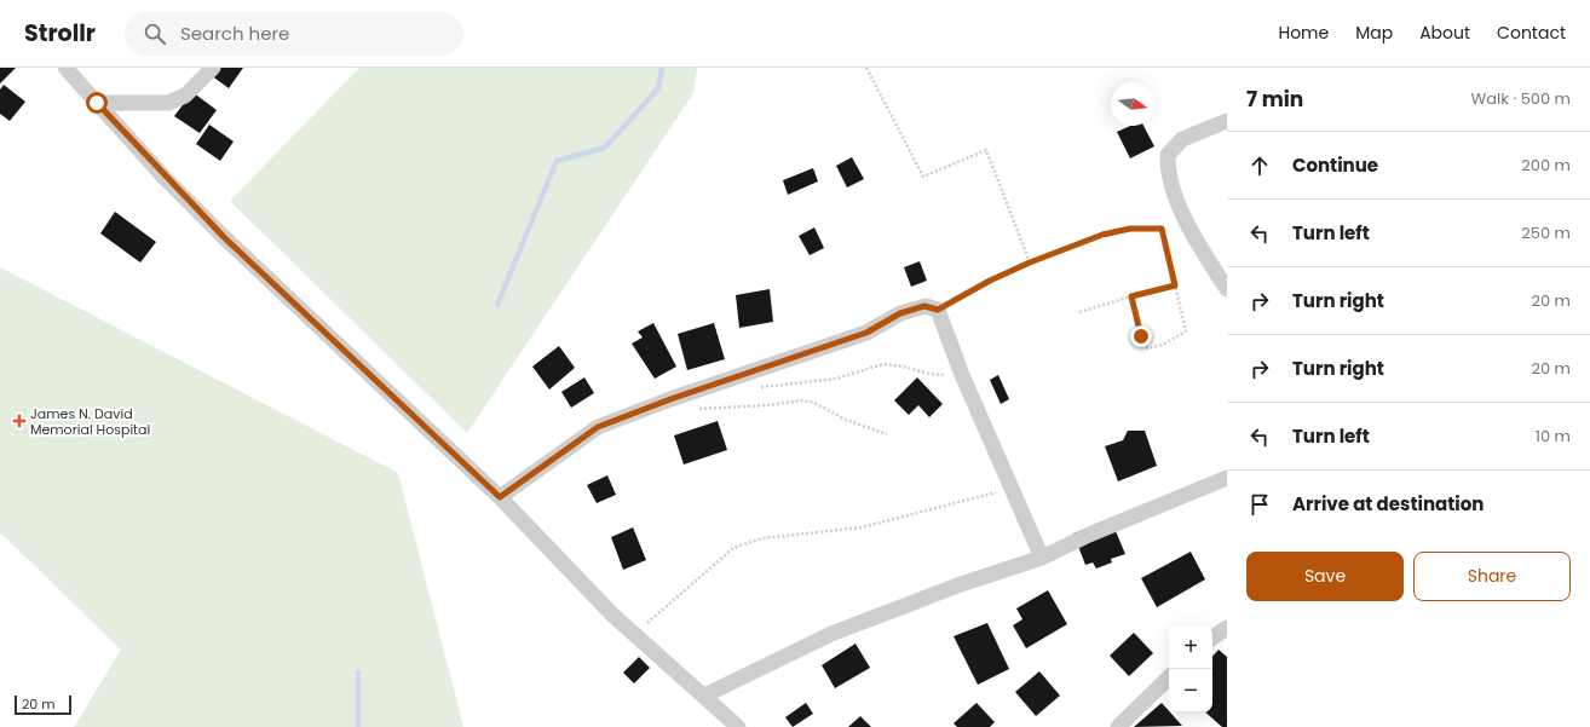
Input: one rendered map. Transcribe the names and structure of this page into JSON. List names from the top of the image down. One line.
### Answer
{"places":{"health":["James N. David Memorial Hospital"]},"scale_bar":"20 m","north":"right","page":{"header":"Strollr","search":"Search here","nav":["Home","Map","About","Contact"],"heading":["7 min","Walk · 500 m"],"list":[["Continue","200 m"],["Turn left","250 m"],["Turn right","20 m"],["Turn right","20 m"],["Turn left","10 m"],"Arrive at destination"],"buttons":["Save","Share"],"map_buttons":["+","−"],"scale":"20 m"}}
